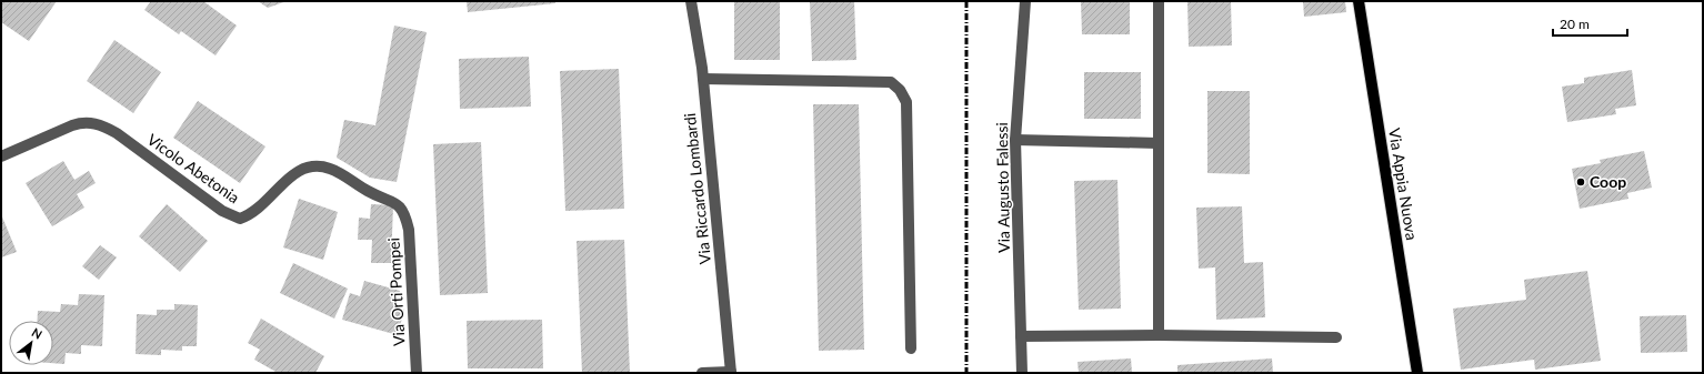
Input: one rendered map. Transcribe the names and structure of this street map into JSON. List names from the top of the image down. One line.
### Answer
{"streets":{"main road":["Via Appia Nuova"],"street":["Vicolo Abetonia","Via Augusto Falessi","Via Riccardo Lombardi","Via Orti Pompei"]},"crossings":[["Vicolo Abetonia","Via Orti Pompei"]],"places":["Coop"],"scale_bar":"20 m","north":"top right"}
